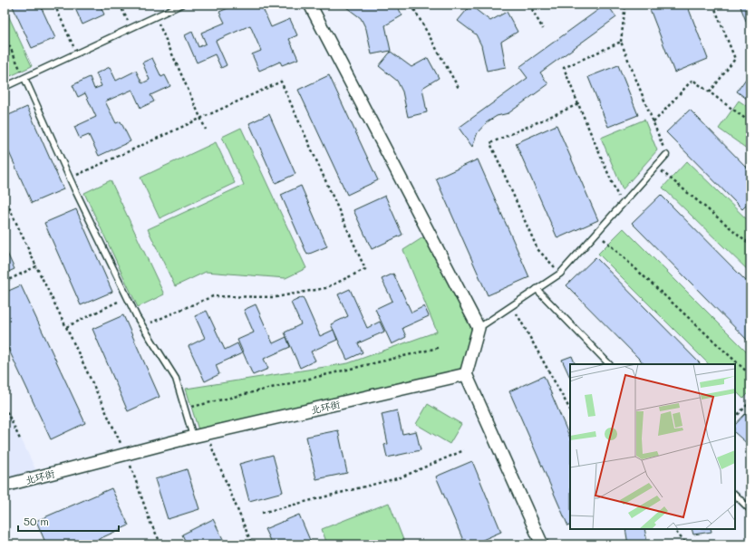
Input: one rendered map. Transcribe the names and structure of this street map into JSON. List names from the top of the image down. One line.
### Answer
{"streets":{"street":["北环街"]},"scale_bar":"50 m"}
